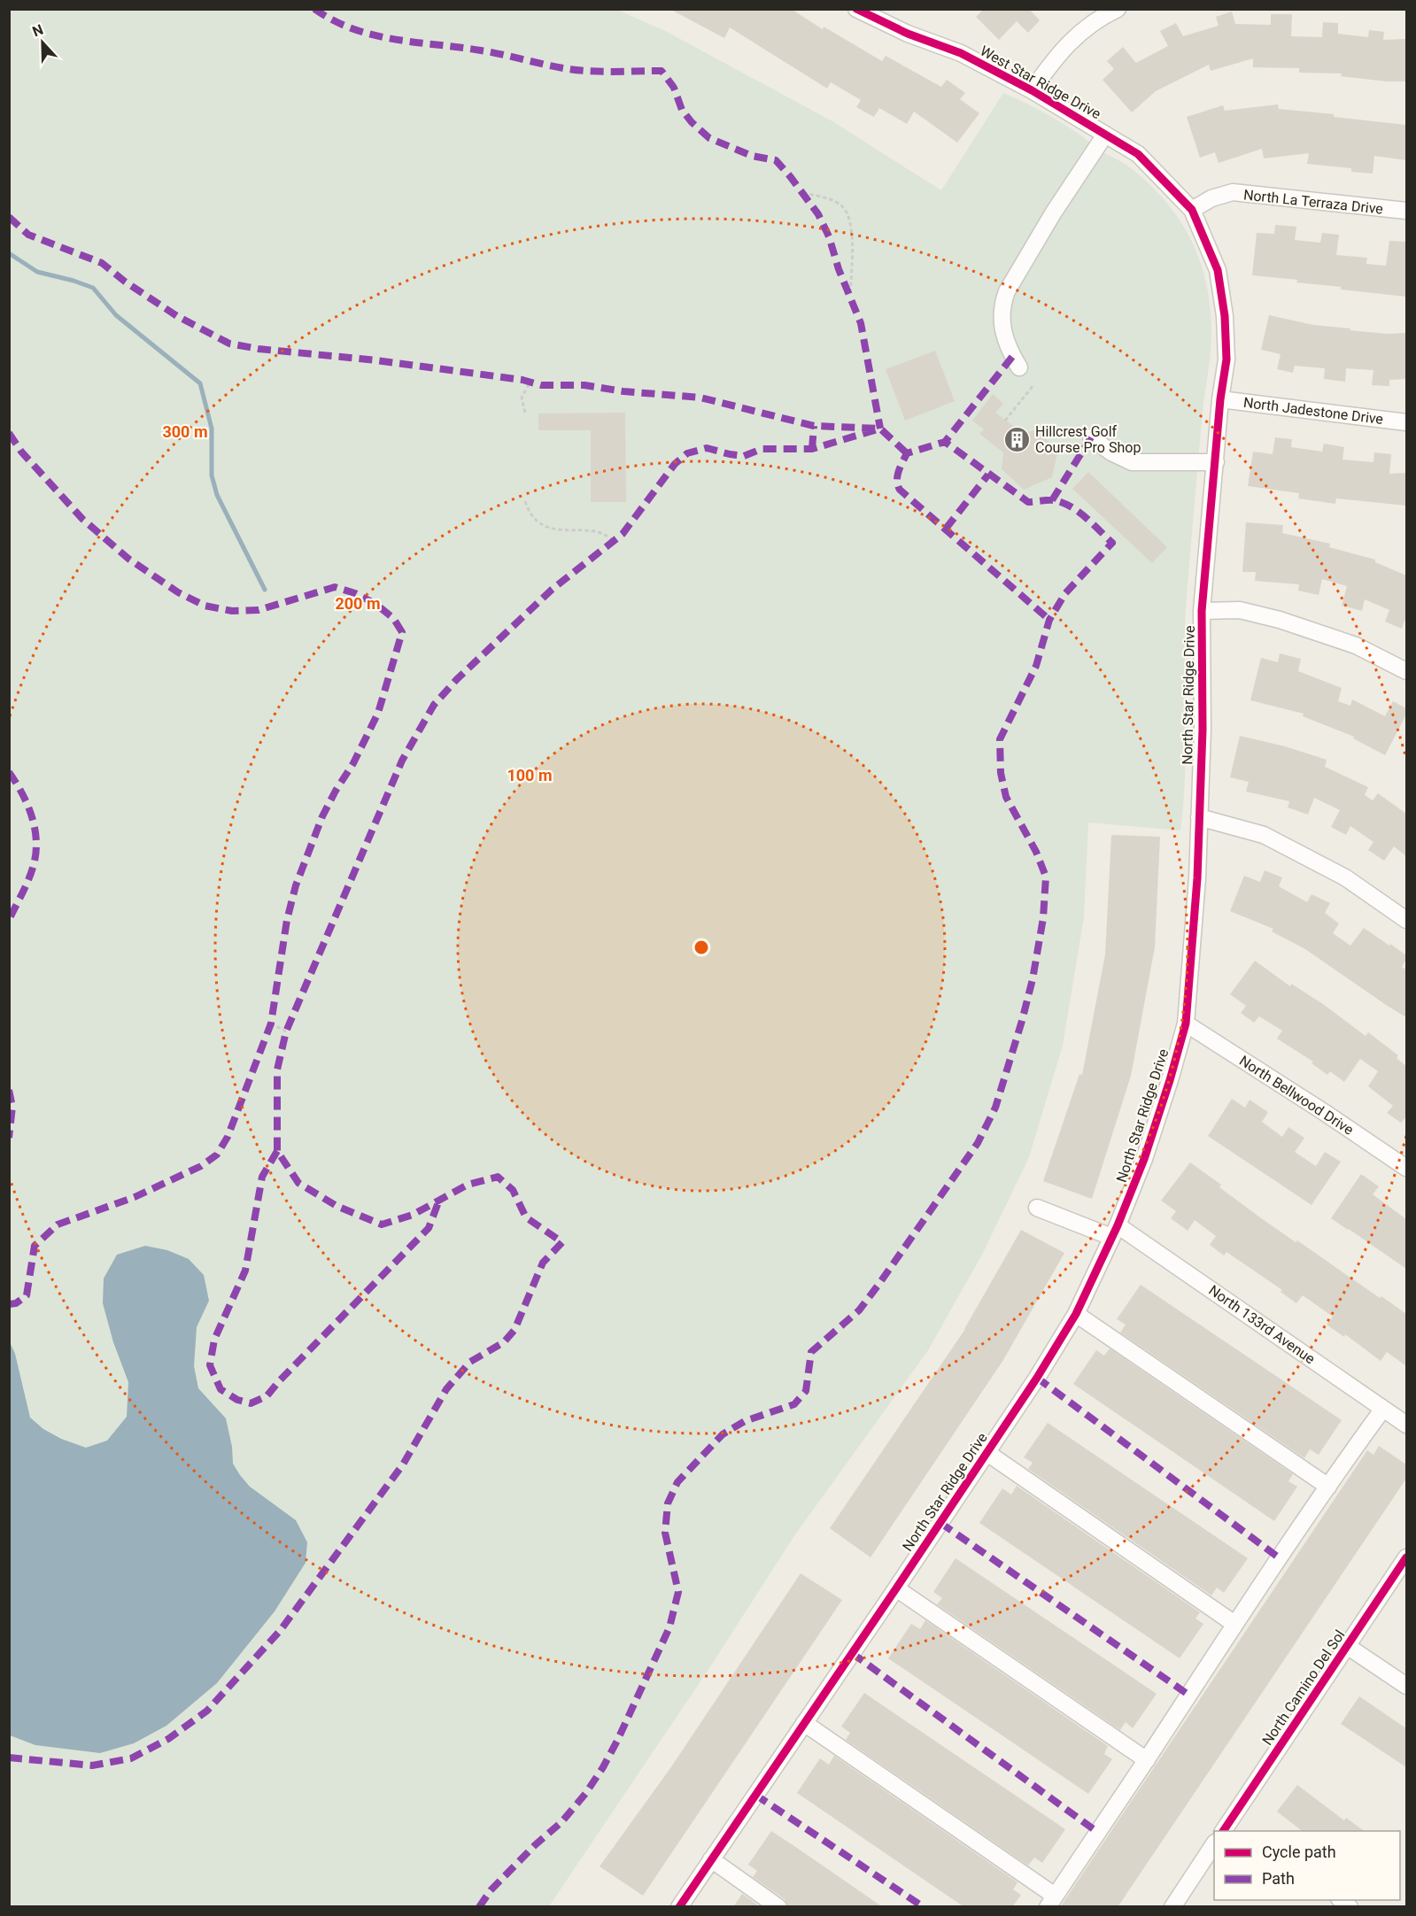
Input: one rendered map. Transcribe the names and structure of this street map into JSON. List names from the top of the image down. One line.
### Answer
{"streets":{"street":["West Star Ridge Drive","North La Terraza Drive","North Jadestone Drive","North Star Ridge Drive","North Bellwood Drive","North 133rd Avenue","North Camino Del Sol"]},"crossings":[["West Star Ridge Drive","North La Terraza Drive"],["West Star Ridge Drive","North Star Ridge Drive"],["North La Terraza Drive","North Star Ridge Drive"],["North Jadestone Drive","North Star Ridge Drive"],["North Star Ridge Drive","North Bellwood Drive"],["North Star Ridge Drive","North 133rd Avenue"]],"places":{"building":["Hillcrest Golf Course Pro Shop"]},"legend":["Cycle path","Path"],"north":"top","rings":["300 m","200 m","100 m"]}
